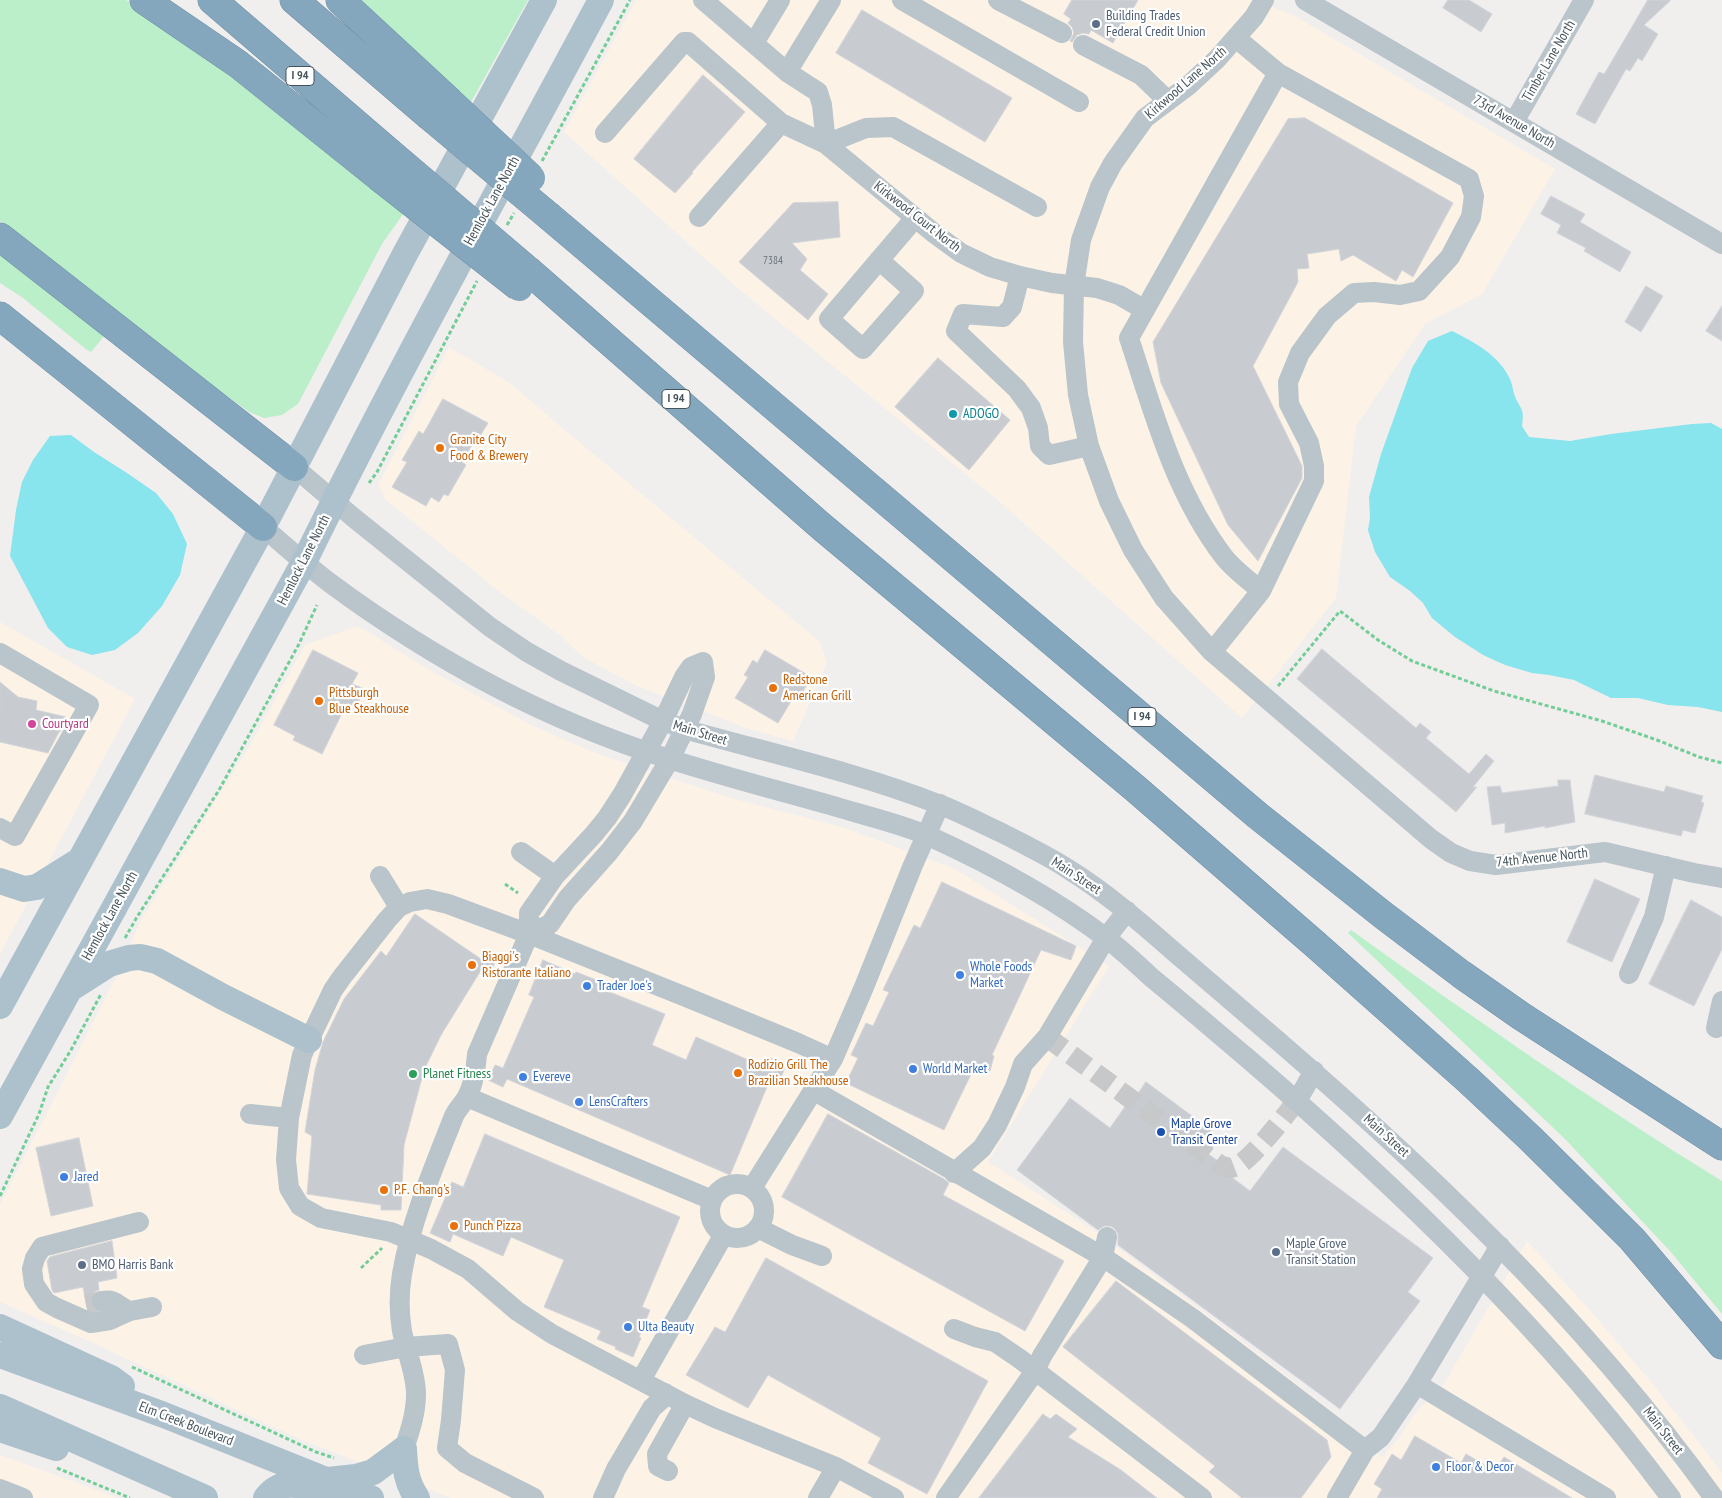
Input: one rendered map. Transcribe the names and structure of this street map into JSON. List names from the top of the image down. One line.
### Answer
{"streets":{"highway":["I 94"],"main road":["Hemlock Lane North","Elm Creek Boulevard"],"street":["Timber Lane North","Kirkwood Lane North","73rd Avenue North","Kirkwood Court North","Main Street","74th Avenue North"]},"crossings":[["Timber Lane North","73rd Avenue North"],["Kirkwood Lane North","Kirkwood Court North"],["Kirkwood Lane North","74th Avenue North"],["Hemlock Lane North","Main Street"]],"places":["Building Trades Federal Credit Union","ADOGO","Granite City Food & Brewery","Redstone American Grill","Pittsburgh Blue Steakhouse","Courtyard","Biaggi's Ristorante Italiano","Whole Foods Market","Trader Joe's","World Market","Rodizio Grill The Brazilian Steakhouse","Planet Fitness","Evereve","LensCrafters","Maple Grove Transit Center","Jared","P.F. Chang's","Punch Pizza","Maple Grove Transit Station","BMO Harris Bank","Ulta Beauty","Floor & Decor"],"house_numbers":["7384"]}
